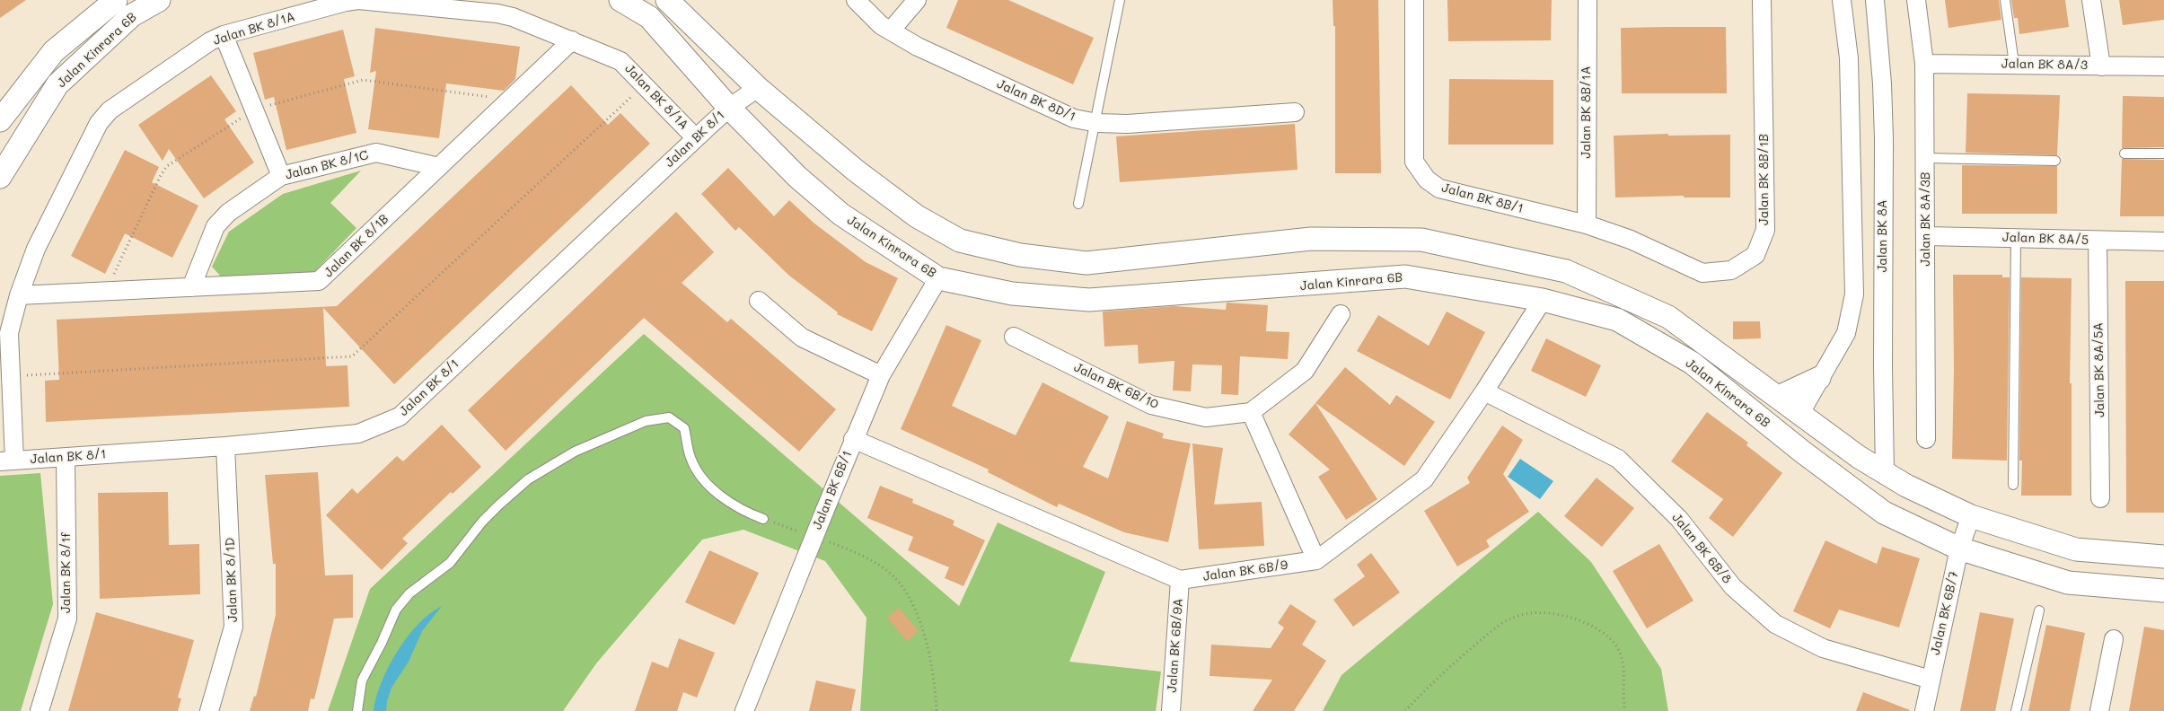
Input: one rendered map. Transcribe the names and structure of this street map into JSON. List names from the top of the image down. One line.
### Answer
{"streets":{"street":["Jalan BK 8/1A","Jalan Kinrara 6B","Jalan BK 8A/3","Jalan BK 8D/1","Jalan BK 8B/1A","Jalan BK 8/1","Jalan BK 8/1C","Jalan BK 8B/1B","Jalan BK 8B/1","Jalan BK 8A/3B","Jalan BK 8A","Jalan BK 8A/5","Jalan BK 8/1B","Jalan BK 8A/5A","Jalan BK 6B/10","Jalan BK 6B/1","Jalan BK 6B/8","Jalan BK 6B/9","Jalan BK 8/1f","Jalan BK 8/1D","Jalan BK 6B/7","Jalan BK 6B/9A"]},"crossings":[["Jalan BK 8/1A","Jalan BK 8/1"],["Jalan BK 8/1A","Jalan BK 8/1B"],["Jalan Kinrara 6B","Jalan BK 8/1"],["Jalan Kinrara 6B","Jalan BK 8A"],["Jalan Kinrara 6B","Jalan BK 6B/1"],["Jalan Kinrara 6B","Jalan BK 6B/9"],["Jalan Kinrara 6B","Jalan BK 6B/7"],["Jalan BK 8A/3","Jalan BK 8A/3B"],["Jalan BK 8B/1A","Jalan BK 8B/1B"],["Jalan BK 8B/1A","Jalan BK 8B/1"],["Jalan BK 8/1","Jalan BK 8/1f"],["Jalan BK 8/1","Jalan BK 8/1D"],["Jalan BK 8/1C","Jalan BK 8/1B"],["Jalan BK 8B/1B","Jalan BK 8B/1"],["Jalan BK 8A/3B","Jalan BK 8A/5"],["Jalan BK 8A/5","Jalan BK 8A/5A"],["Jalan BK 6B/8","Jalan BK 6B/9"],["Jalan BK 6B/8","Jalan BK 6B/7"],["Jalan BK 6B/9","Jalan BK 6B/9A"]]}
